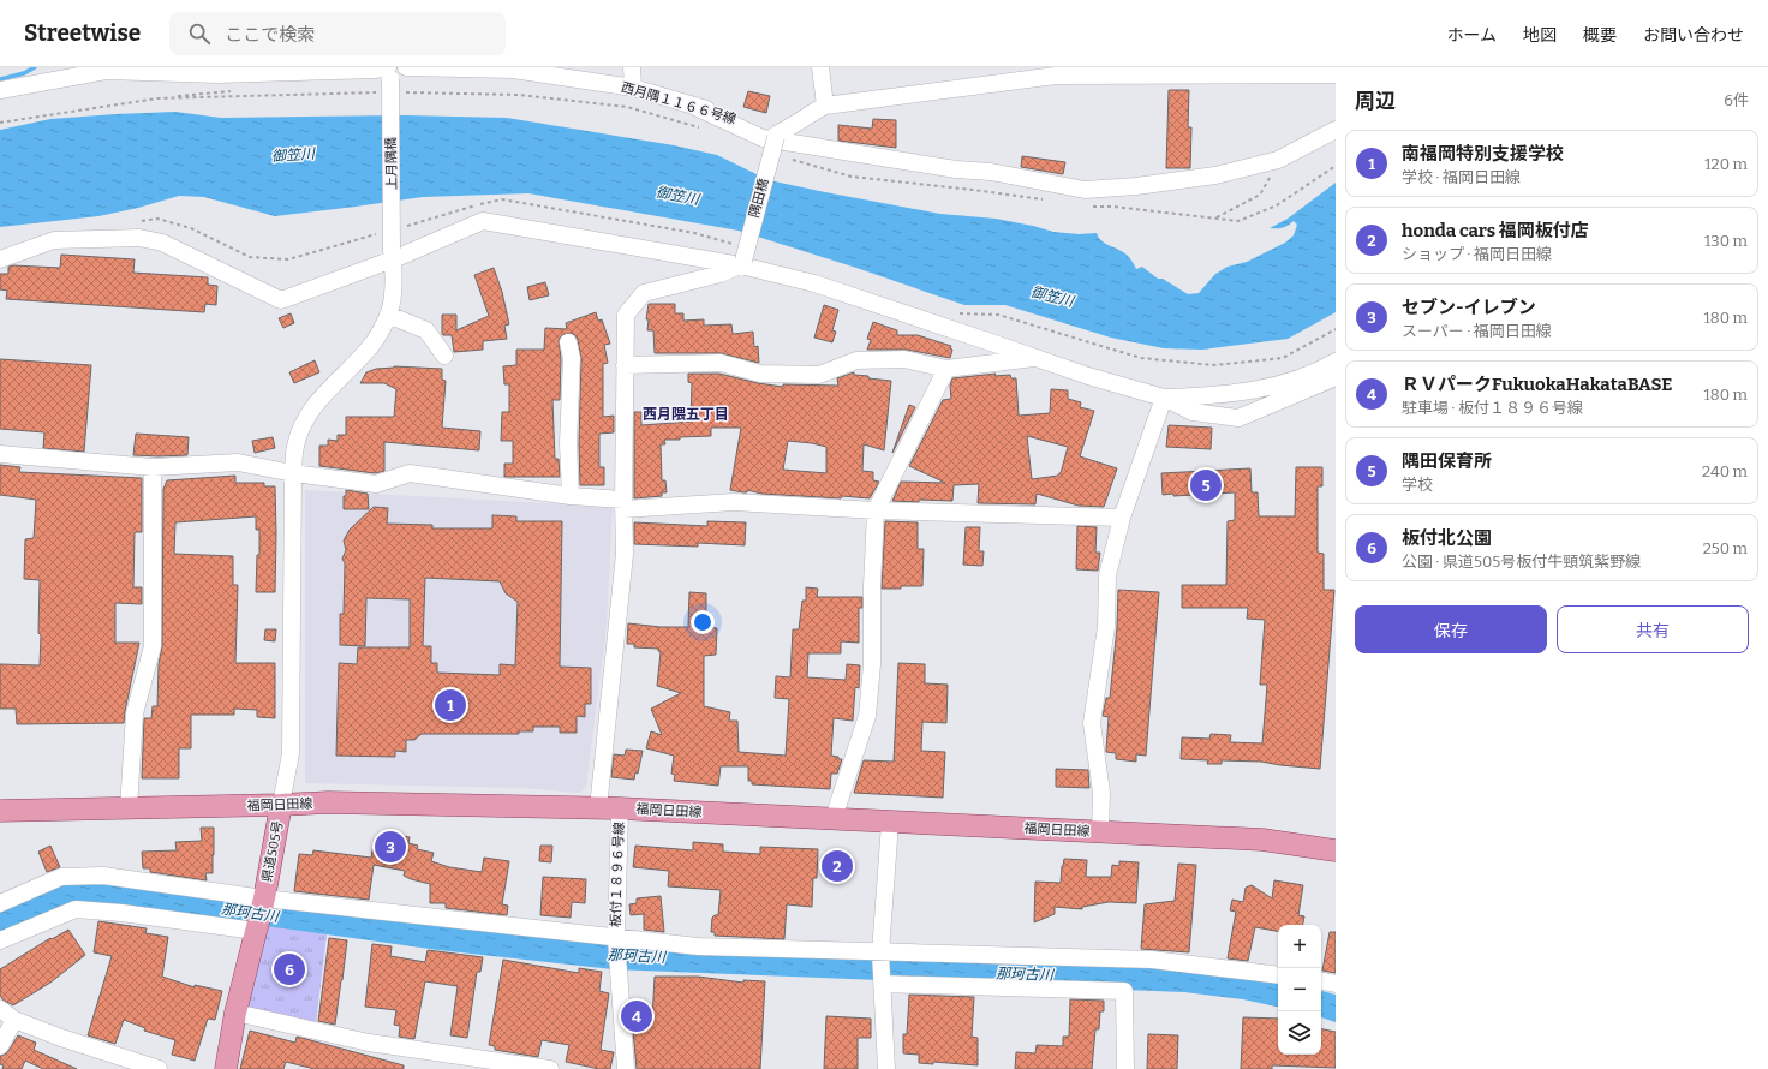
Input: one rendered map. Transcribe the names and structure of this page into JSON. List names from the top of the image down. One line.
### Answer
{"streets":{"main road":["福岡日田線","県道505号"],"street":["西月隅１１６６号線","上月隅橋","隅田橋","板付１８９６号線"]},"crossings":[["西月隅１１６６号線","隅田橋"],["福岡日田線","県道505号"],["福岡日田線","板付１８９６号線"]],"districts":["西月隈五丁目"],"water":["御笠川","那珂古川"],"page":{"header":"Streetwise","search":"ここで検索","nav":["ホーム","地図","概要","お問い合わせ"],"heading":["周辺","6件"],"list":[{"mark":"1","name":"南福岡特別支援学校","note":"学校 · 福岡日田線","value":"120 m"},{"mark":"2","name":"honda cars 福岡板付店","note":"ショップ · 福岡日田線","value":"130 m"},{"mark":"3","name":"セブン-イレブン","note":"スーパー · 福岡日田線","value":"180 m"},{"mark":"4","name":"ＲＶパークFukuokaHakataBASE","note":"駐車場 · 板付１８９６号線","value":"180 m"},{"mark":"5","name":"隅田保育所","note":"学校","value":"240 m"},{"mark":"6","name":"板付北公園","note":"公園 · 県道505号板付牛頸筑紫野線","value":"250 m"}],"pins":["5","1","3","2","6","4"],"buttons":["保存","共有"],"map_buttons":["+","−"]}}
